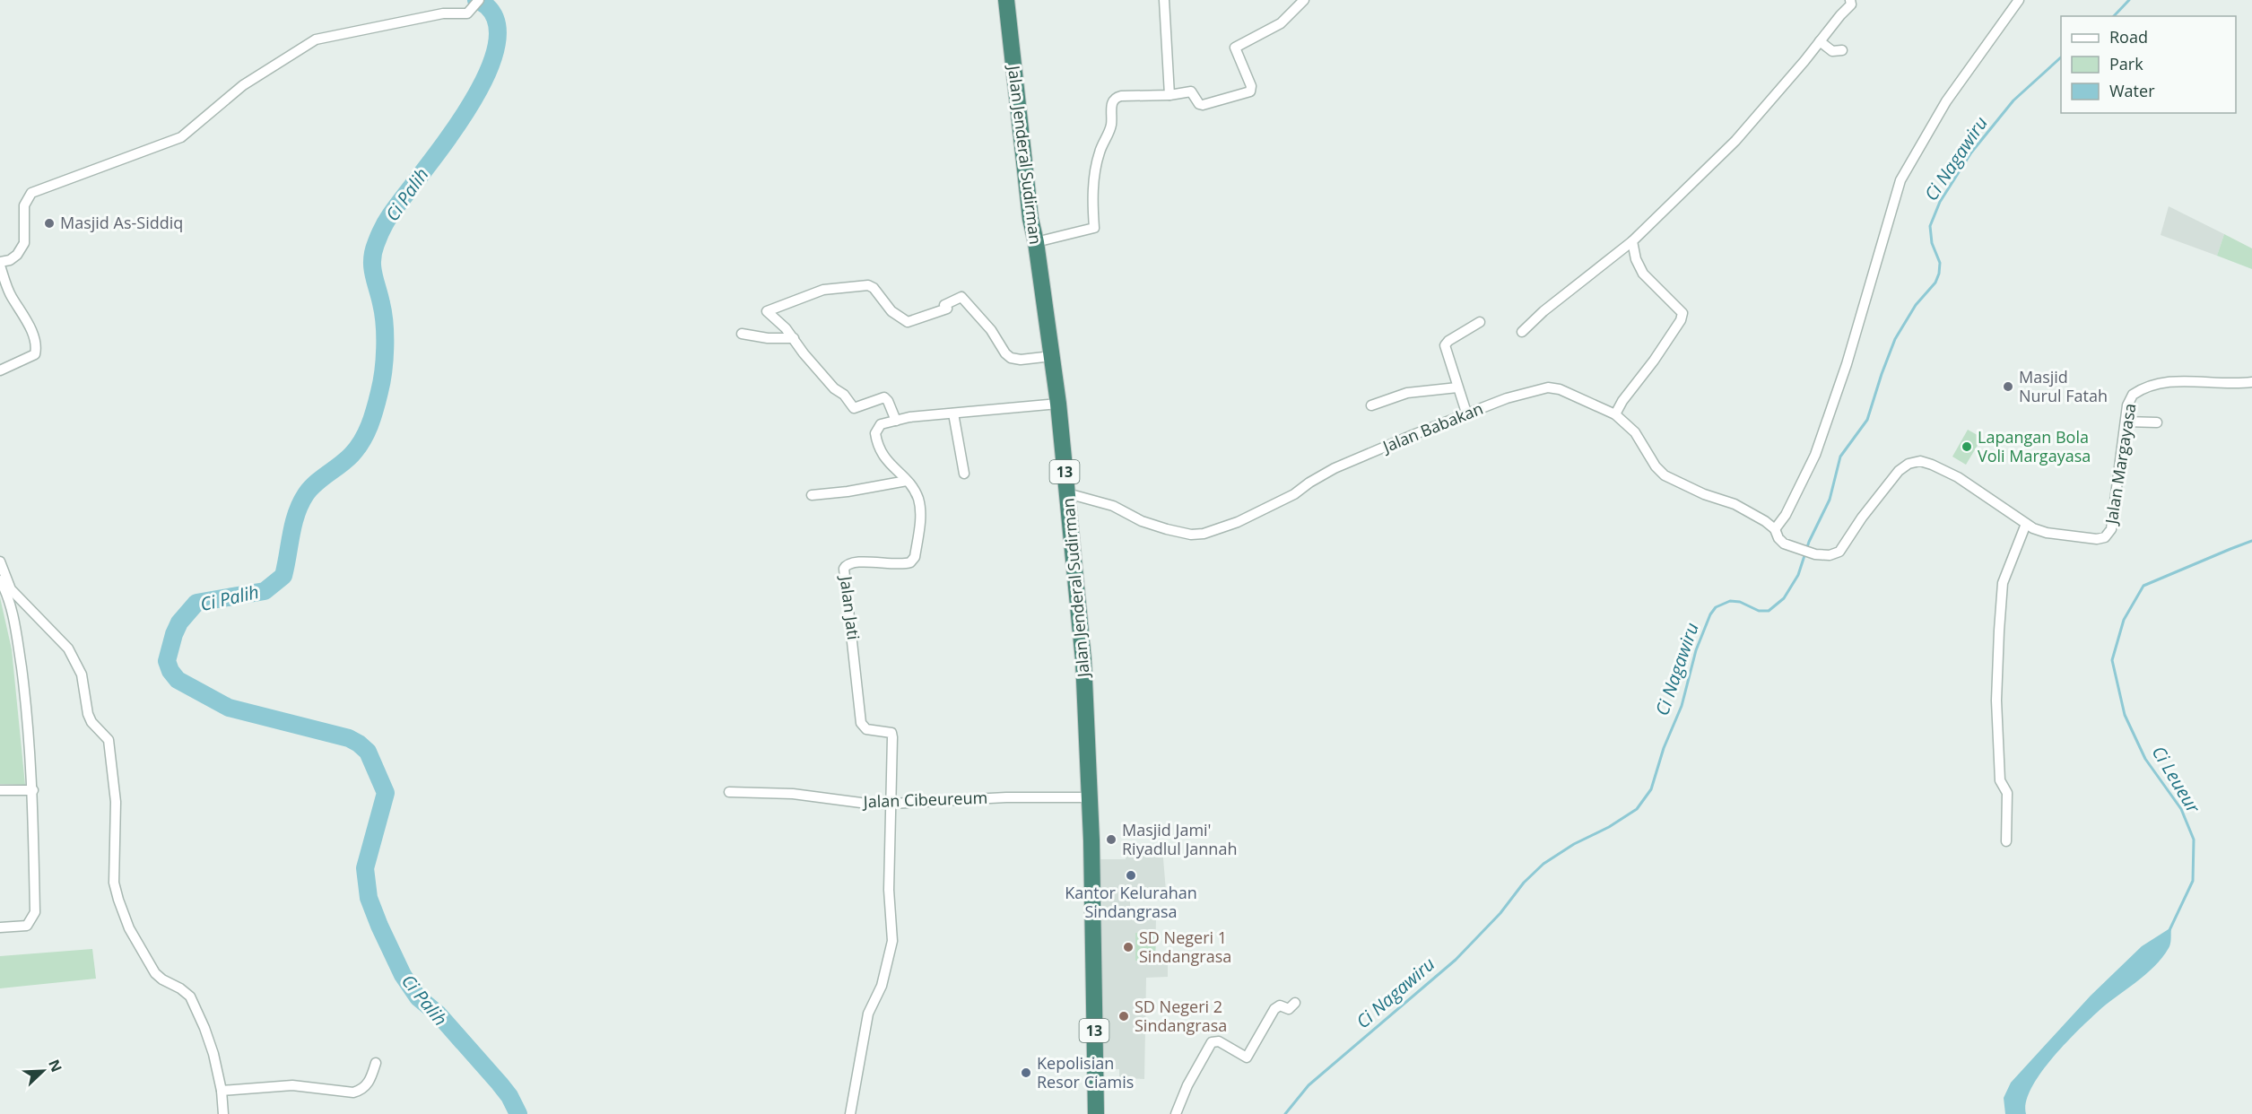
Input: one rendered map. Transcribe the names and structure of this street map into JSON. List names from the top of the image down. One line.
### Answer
{"streets":{"highway":["Jalan Jenderal Sudirman","13"],"street":["Jalan Babakan","Jalan Margayasa","Jalan Jati","Jalan Cibeureum"]},"crossings":[["Jalan Jenderal Sudirman","Jalan Babakan"],["Jalan Jenderal Sudirman","Jalan Jati"],["Jalan Jenderal Sudirman","Jalan Cibeureum"],["Jalan Babakan","Jalan Margayasa"],["Jalan Jati","Jalan Cibeureum"]],"water":["Ci Nagawiru","Ci Palih","Ci Leueur"],"places":["Masjid As-Siddiq","Masjid Nurul Fatah","Lapangan Bola Voli Margayasa","Masjid Jami' Riyadlul Jannah","Kantor Kelurahan Sindangrasa","SD Negeri 1 Sindangrasa","SD Negeri 2 Sindangrasa","Kepolisian Resor Ciamis"],"legend":["Road","Park","Water"],"north":"top right"}
